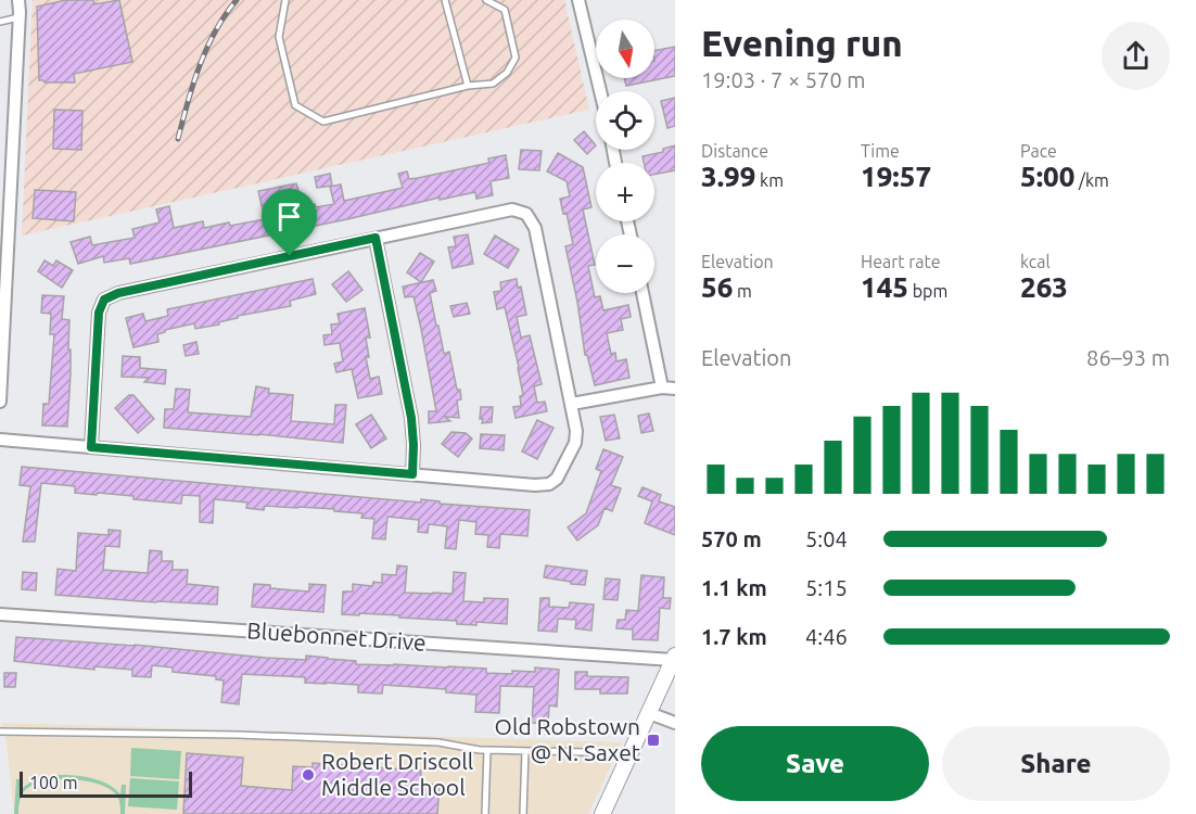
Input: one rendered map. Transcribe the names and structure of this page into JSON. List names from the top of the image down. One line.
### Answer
{"streets":{"street":["Bluebonnet Drive"]},"places":{"transit":["Old Robstown @ N. Saxet"],"other":["Robert Driscoll Middle School"]},"scale_bar":"100 m","north":"bottom","page":{"heading":["Evening run","19:03 · 7 × 570 m"],"map_buttons":["+","−"],"stats":[["Distance","3.99 km"],["Time","19:57"],["Pace","5:00 /km"],["Elevation","56 m"],["Heart rate","145 bpm"],["kcal","263"]],"chart":["Elevation","86–93 m"],"list":[{"name":"570 m","note":"5:04"},{"name":"1.1 km","note":"5:15"},{"name":"1.7 km","note":"4:46"}],"buttons":["Save","Share"],"scale":"100 m"}}
